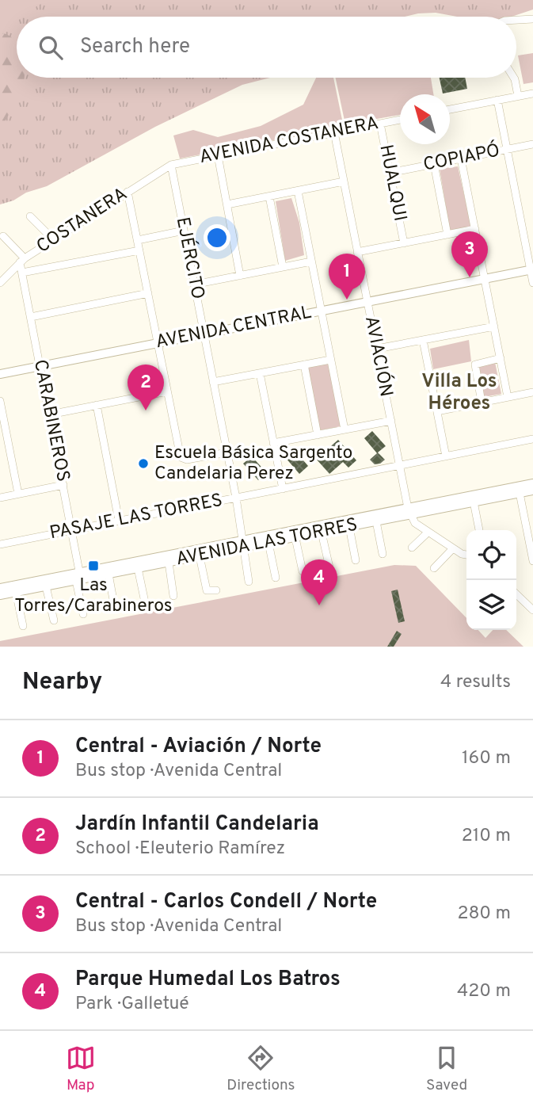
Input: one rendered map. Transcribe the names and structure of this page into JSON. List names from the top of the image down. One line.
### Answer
{"streets":{"street":["AVENIDA COSTANERA","COPIAPÓ","HUALQUI","COSTANERA","EJÉRCITO","AVENIDA CENTRAL","AVIACIÓN","CARABINEROS","PASAJE LAS TORRES","AVENIDA LAS TORRES"]},"crossings":[["AVENIDA COSTANERA","HUALQUI"],["AVENIDA COSTANERA","COSTANERA"],["AVENIDA COSTANERA","EJÉRCITO"],["AVENIDA COSTANERA","AVIACIÓN"],["COPIAPÓ","HUALQUI"],["COSTANERA","EJÉRCITO"],["COSTANERA","CARABINEROS"],["EJÉRCITO","AVENIDA CENTRAL"],["EJÉRCITO","PASAJE LAS TORRES"],["EJÉRCITO","AVENIDA LAS TORRES"],["AVENIDA CENTRAL","AVIACIÓN"],["AVENIDA CENTRAL","CARABINEROS"],["AVIACIÓN","PASAJE LAS TORRES"],["AVIACIÓN","AVENIDA LAS TORRES"],["CARABINEROS","PASAJE LAS TORRES"],["CARABINEROS","AVENIDA LAS TORRES"]],"districts":["Villa Los Héroes"],"places":{"other":["Escuela Básica Sargento Candelaria Perez"],"transit":["Las Torres/Carabineros"]},"north":"top left","page":{"search":"Search here","pins":["3","1","2","4"],"heading":["Nearby","4 results"],"list":[{"mark":"1","name":"Central - Aviación / Norte","note":"Bus stop · Avenida Central","value":"160 m"},{"mark":"2","name":"Jardín Infantil Candelaria","note":"School · Eleuterio Ramírez","value":"210 m"},{"mark":"3","name":"Central - Carlos Condell / Norte","note":"Bus stop · Avenida Central","value":"280 m"},{"mark":"4","name":"Parque Humedal Los Batros","note":"Park · Galletué","value":"420 m"}],"nav":["Map","Directions","Saved"]}}
